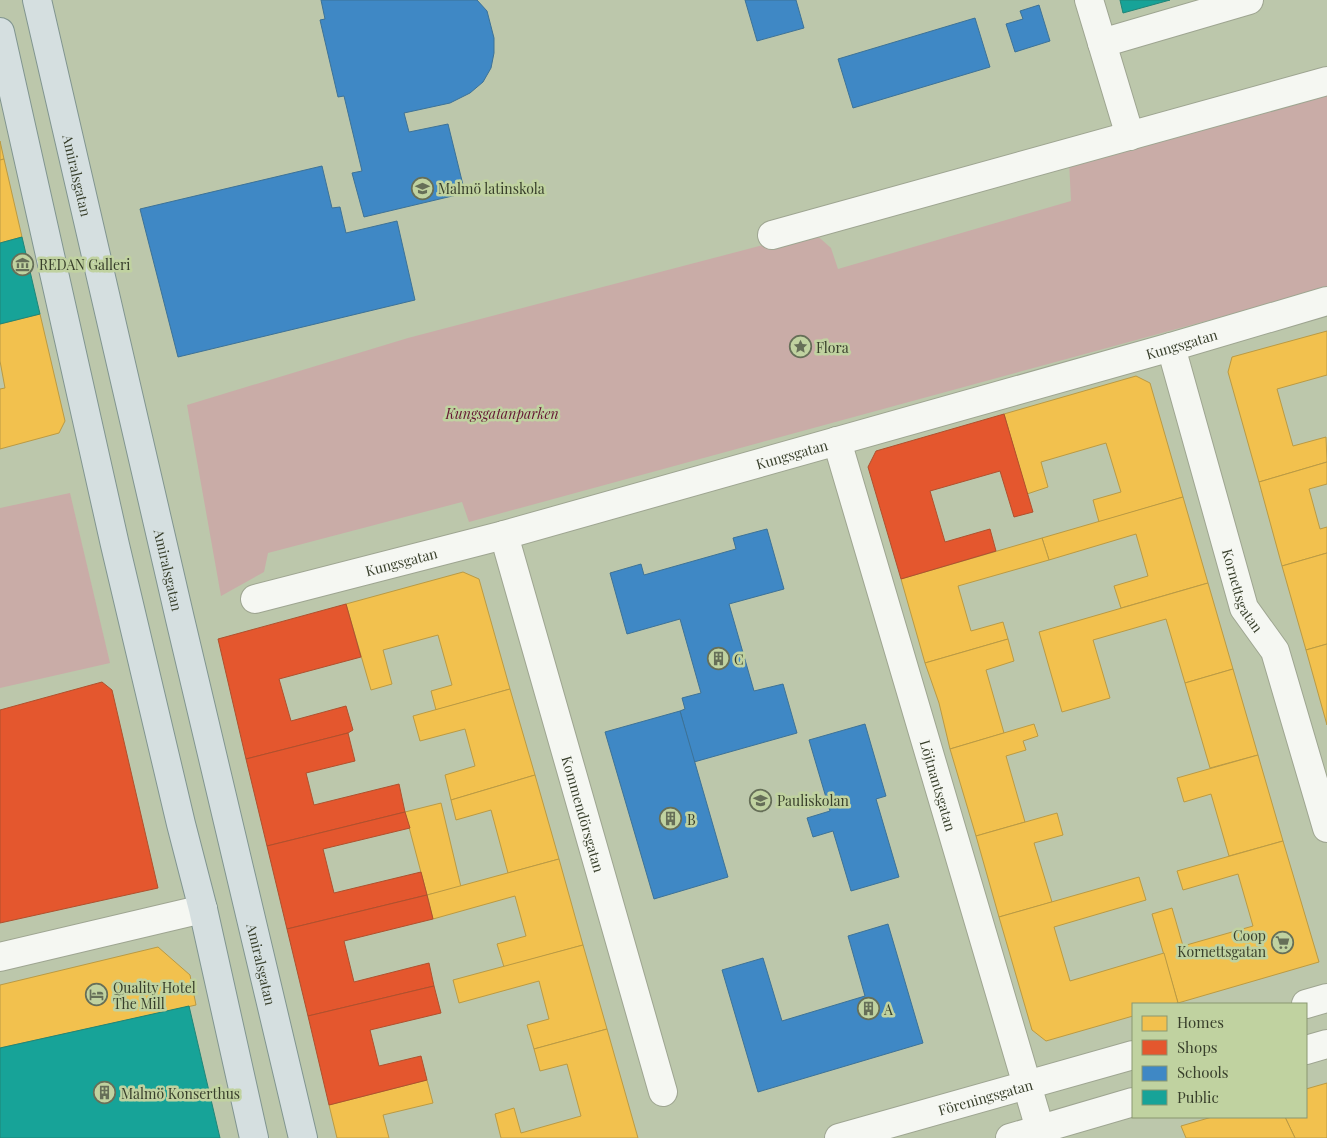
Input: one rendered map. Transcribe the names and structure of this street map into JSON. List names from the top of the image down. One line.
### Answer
{"streets":{"main road":["Amiralsgatan"],"street":["Kungsgatan","Kornettsgatan","Löjtnantsgatan","Kommendörsgatan","Föreningsgatan"]},"crossings":[["Kungsgatan","Kornettsgatan"],["Kungsgatan","Löjtnantsgatan"],["Kungsgatan","Kommendörsgatan"],["Löjtnantsgatan","Föreningsgatan"]],"parks":["Kungsgatanparken"],"places":{"school or university":["Malmö latinskola","Pauliskolan"],"museum":["REDAN Galleri"],"place":["Flora"],"building":["C","B","A","Malmö Konserthus"],"supermarket":["Coop Kornettsgatan"],"hotel":["Quality Hotel The Mill"]},"legend":["Homes","Shops","Schools","Public"]}
